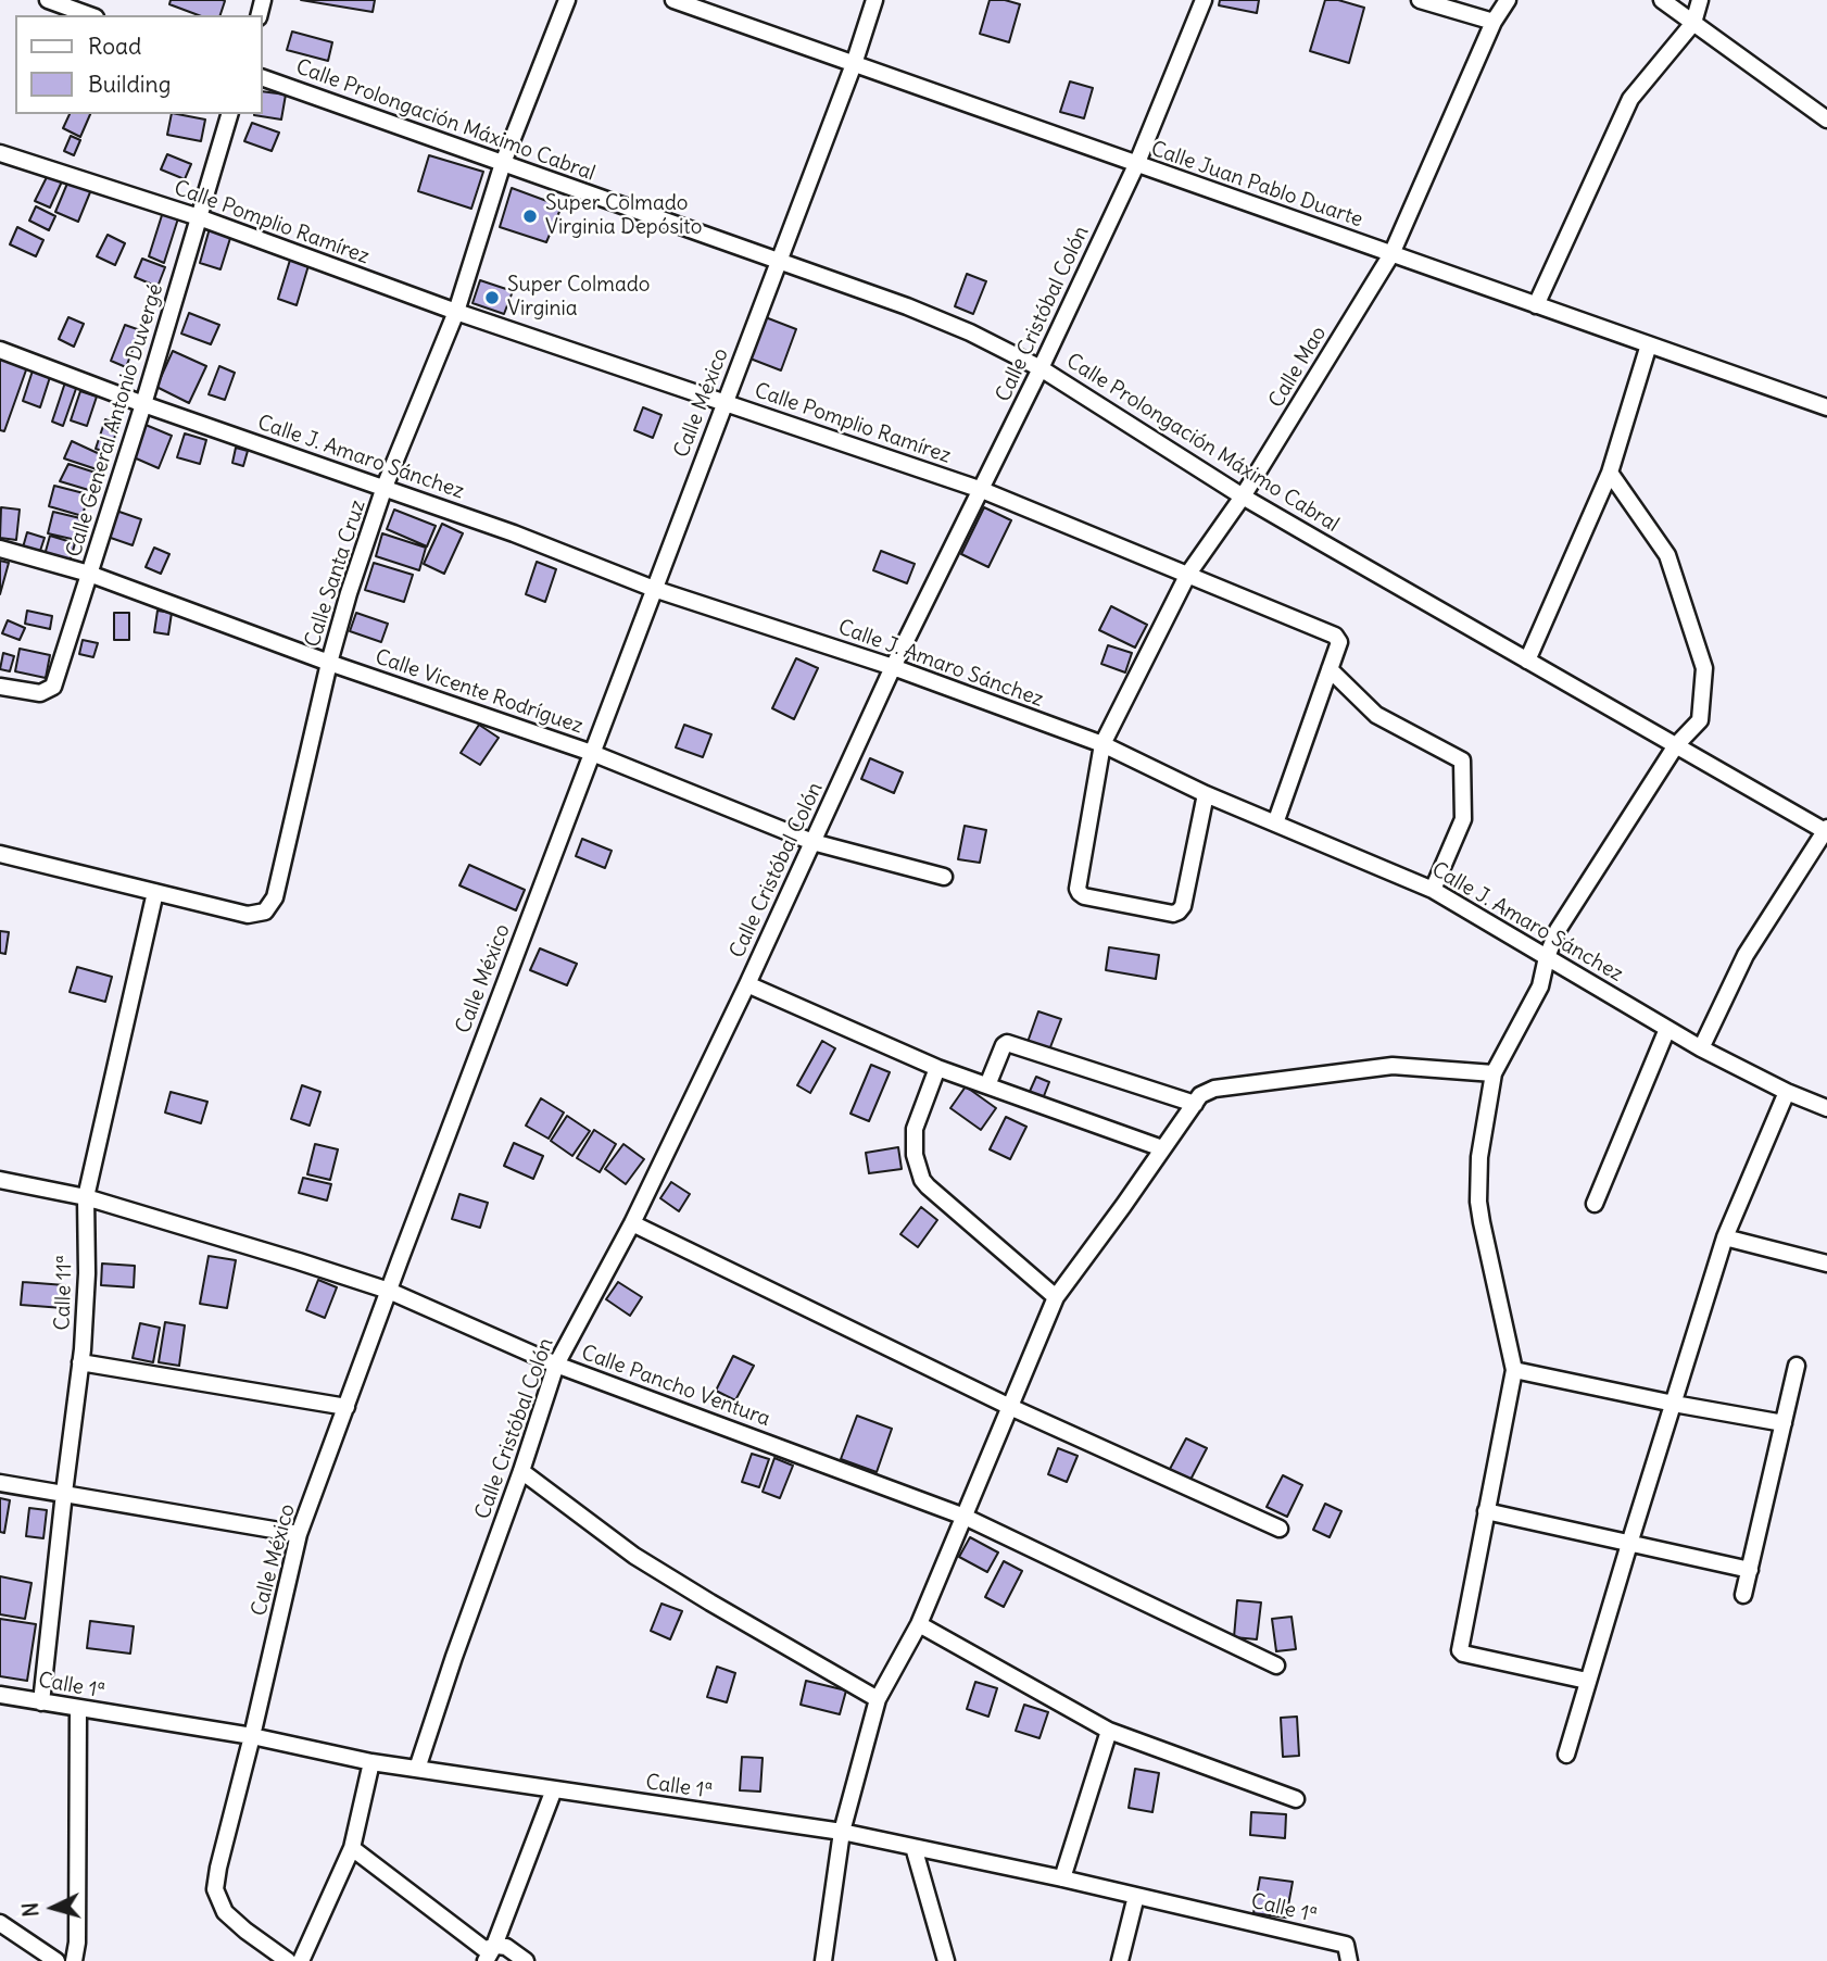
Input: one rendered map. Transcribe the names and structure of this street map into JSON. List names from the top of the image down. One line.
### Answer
{"streets":{"street":["Calle Prolongación Máximo Cabral","Calle Juan Pablo Duarte","Calle Pomplio Ramírez","Calle Cristóbal Colón","Calle Mao","Calle México","Calle General Antonio Duvergé","Calle J. Amaro Sánchez","Calle Santa Cruz","Calle Vicente Rodríguez","Calle 11ª","Calle Pancho Ventura","Calle 1ª"]},"crossings":[["Calle Prolongación Máximo Cabral","Calle Cristóbal Colón"],["Calle Prolongación Máximo Cabral","Calle Mao"],["Calle Prolongación Máximo Cabral","Calle México"],["Calle Prolongación Máximo Cabral","Calle Santa Cruz"],["Calle Juan Pablo Duarte","Calle Cristóbal Colón"],["Calle Juan Pablo Duarte","Calle Mao"],["Calle Juan Pablo Duarte","Calle México"],["Calle Pomplio Ramírez","Calle Cristóbal Colón"],["Calle Pomplio Ramírez","Calle Mao"],["Calle Pomplio Ramírez","Calle México"],["Calle Pomplio Ramírez","Calle General Antonio Duvergé"],["Calle Pomplio Ramírez","Calle Santa Cruz"],["Calle Cristóbal Colón","Calle J. Amaro Sánchez"],["Calle Cristóbal Colón","Calle Vicente Rodríguez"],["Calle Cristóbal Colón","Calle Pancho Ventura"],["Calle Cristóbal Colón","Calle 1ª"],["Calle Mao","Calle J. Amaro Sánchez"],["Calle México","Calle J. Amaro Sánchez"],["Calle México","Calle Vicente Rodríguez"],["Calle México","Calle Pancho Ventura"],["Calle México","Calle 1ª"],["Calle General Antonio Duvergé","Calle J. Amaro Sánchez"],["Calle General Antonio Duvergé","Calle Vicente Rodríguez"],["Calle J. Amaro Sánchez","Calle Santa Cruz"],["Calle Santa Cruz","Calle Vicente Rodríguez"],["Calle Santa Cruz","Calle 11ª"],["Calle 11ª","Calle Pancho Ventura"],["Calle 11ª","Calle 1ª"]],"places":["Super Colmado Virginia Depósito","Super Colmado Virginia"],"legend":["Road","Building"],"north":"left"}
